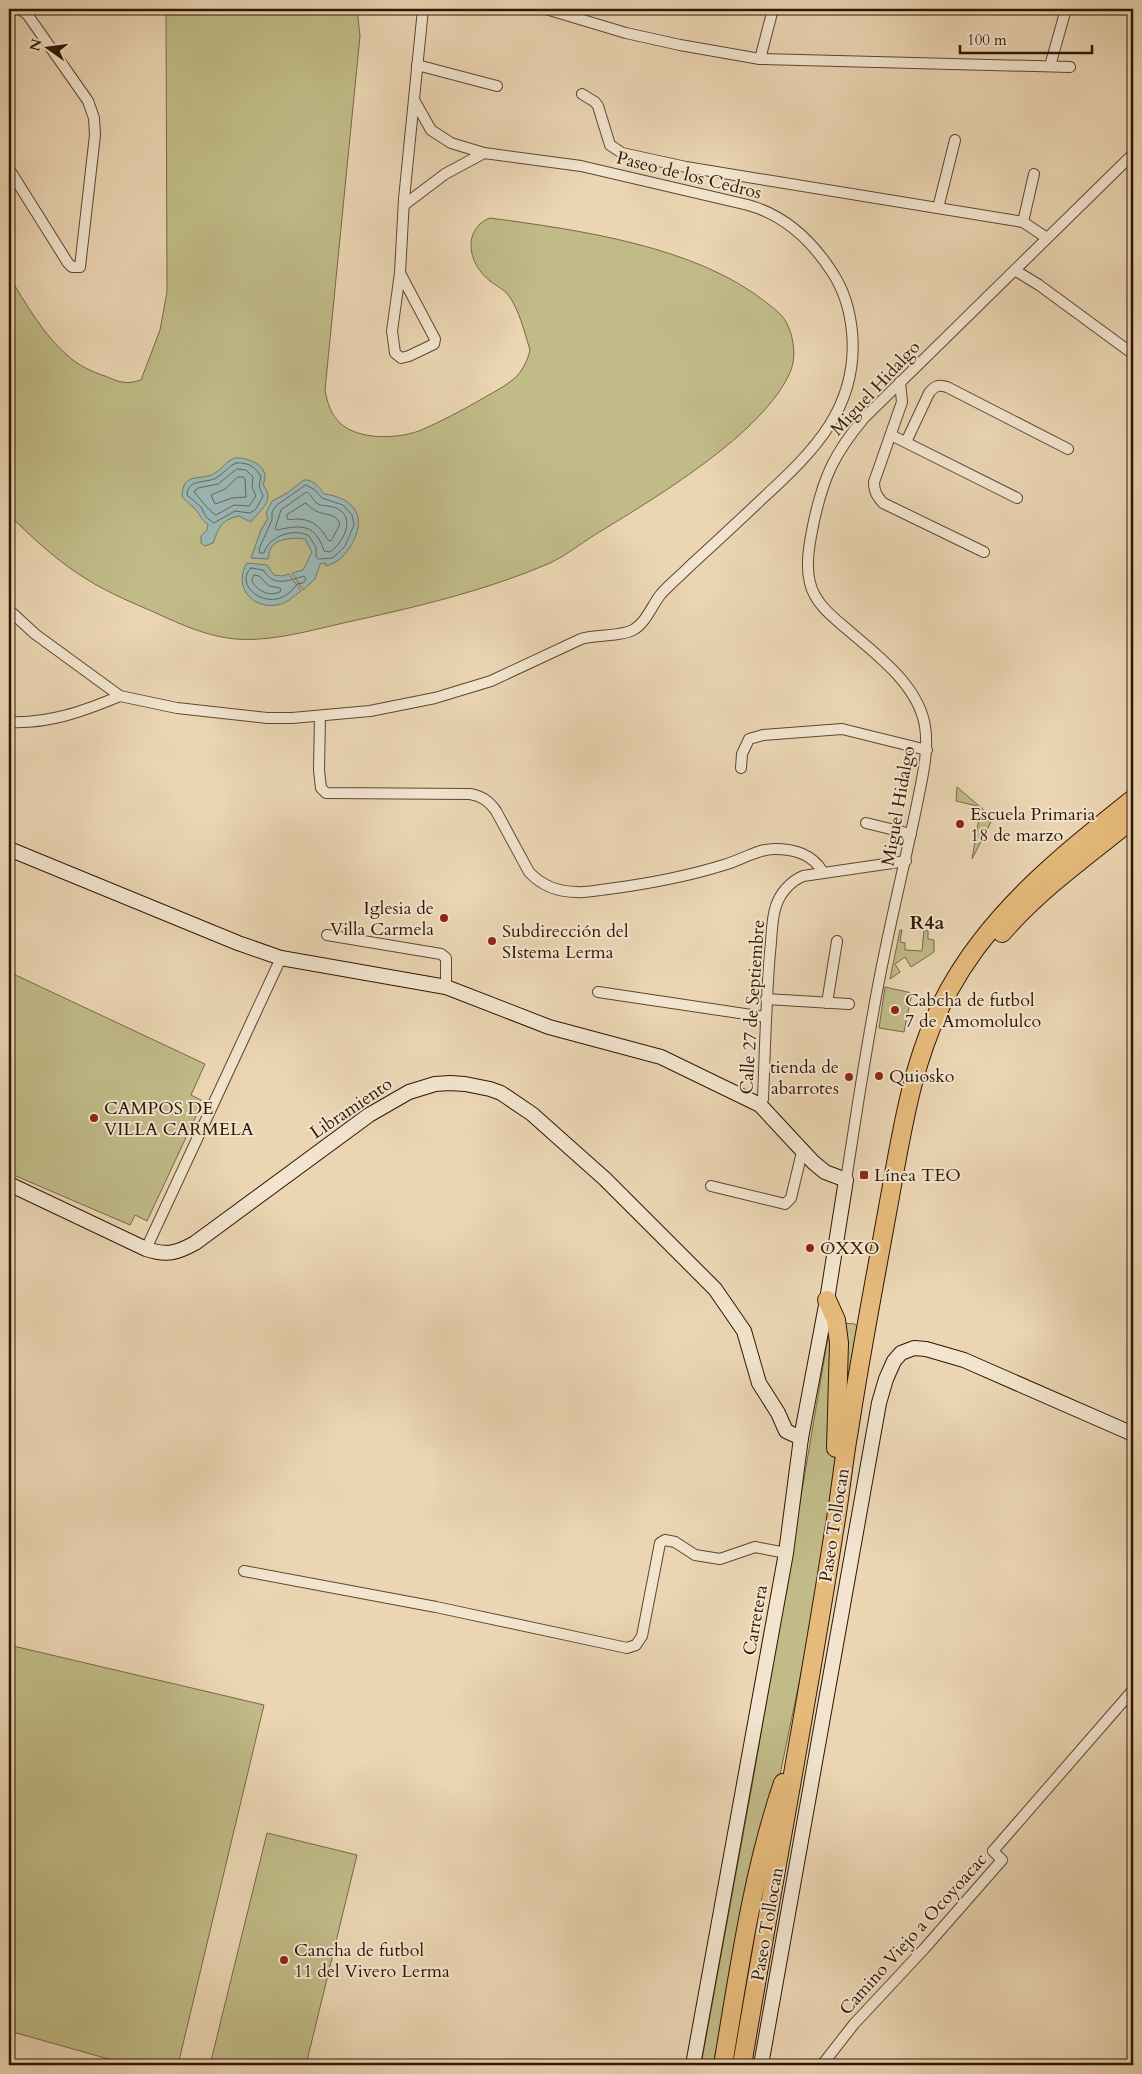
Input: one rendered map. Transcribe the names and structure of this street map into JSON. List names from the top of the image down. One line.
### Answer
{"streets":{"highway":["Paseo Tollocan"],"main road":["Libramiento","Carretera"],"street":["Paseo de los Cedros","Miguel Hidalgo","Calle 27 de Septiembre","Camino Viejo a Ocoyoacac"]},"crossings":[["Miguel Hidalgo","Calle 27 de Septiembre"],["Miguel Hidalgo","Carretera"],["Libramiento","Carretera"]],"districts":["R4a"],"places":{"other":["Escuela Primaria 18 de marzo","Iglesia de Villa Carmela","Subdirección del SIstema Lerma","Cabcha de futbol 7 de Amomolulco","Quiosko","tienda de abarrotes","CAMPOS DE VILLA CARMELA","OXXO","Cancha de futbol 11 del Vivero Lerma"],"transit":["Línea TEO"]},"scale_bar":"100 m","north":"left"}
